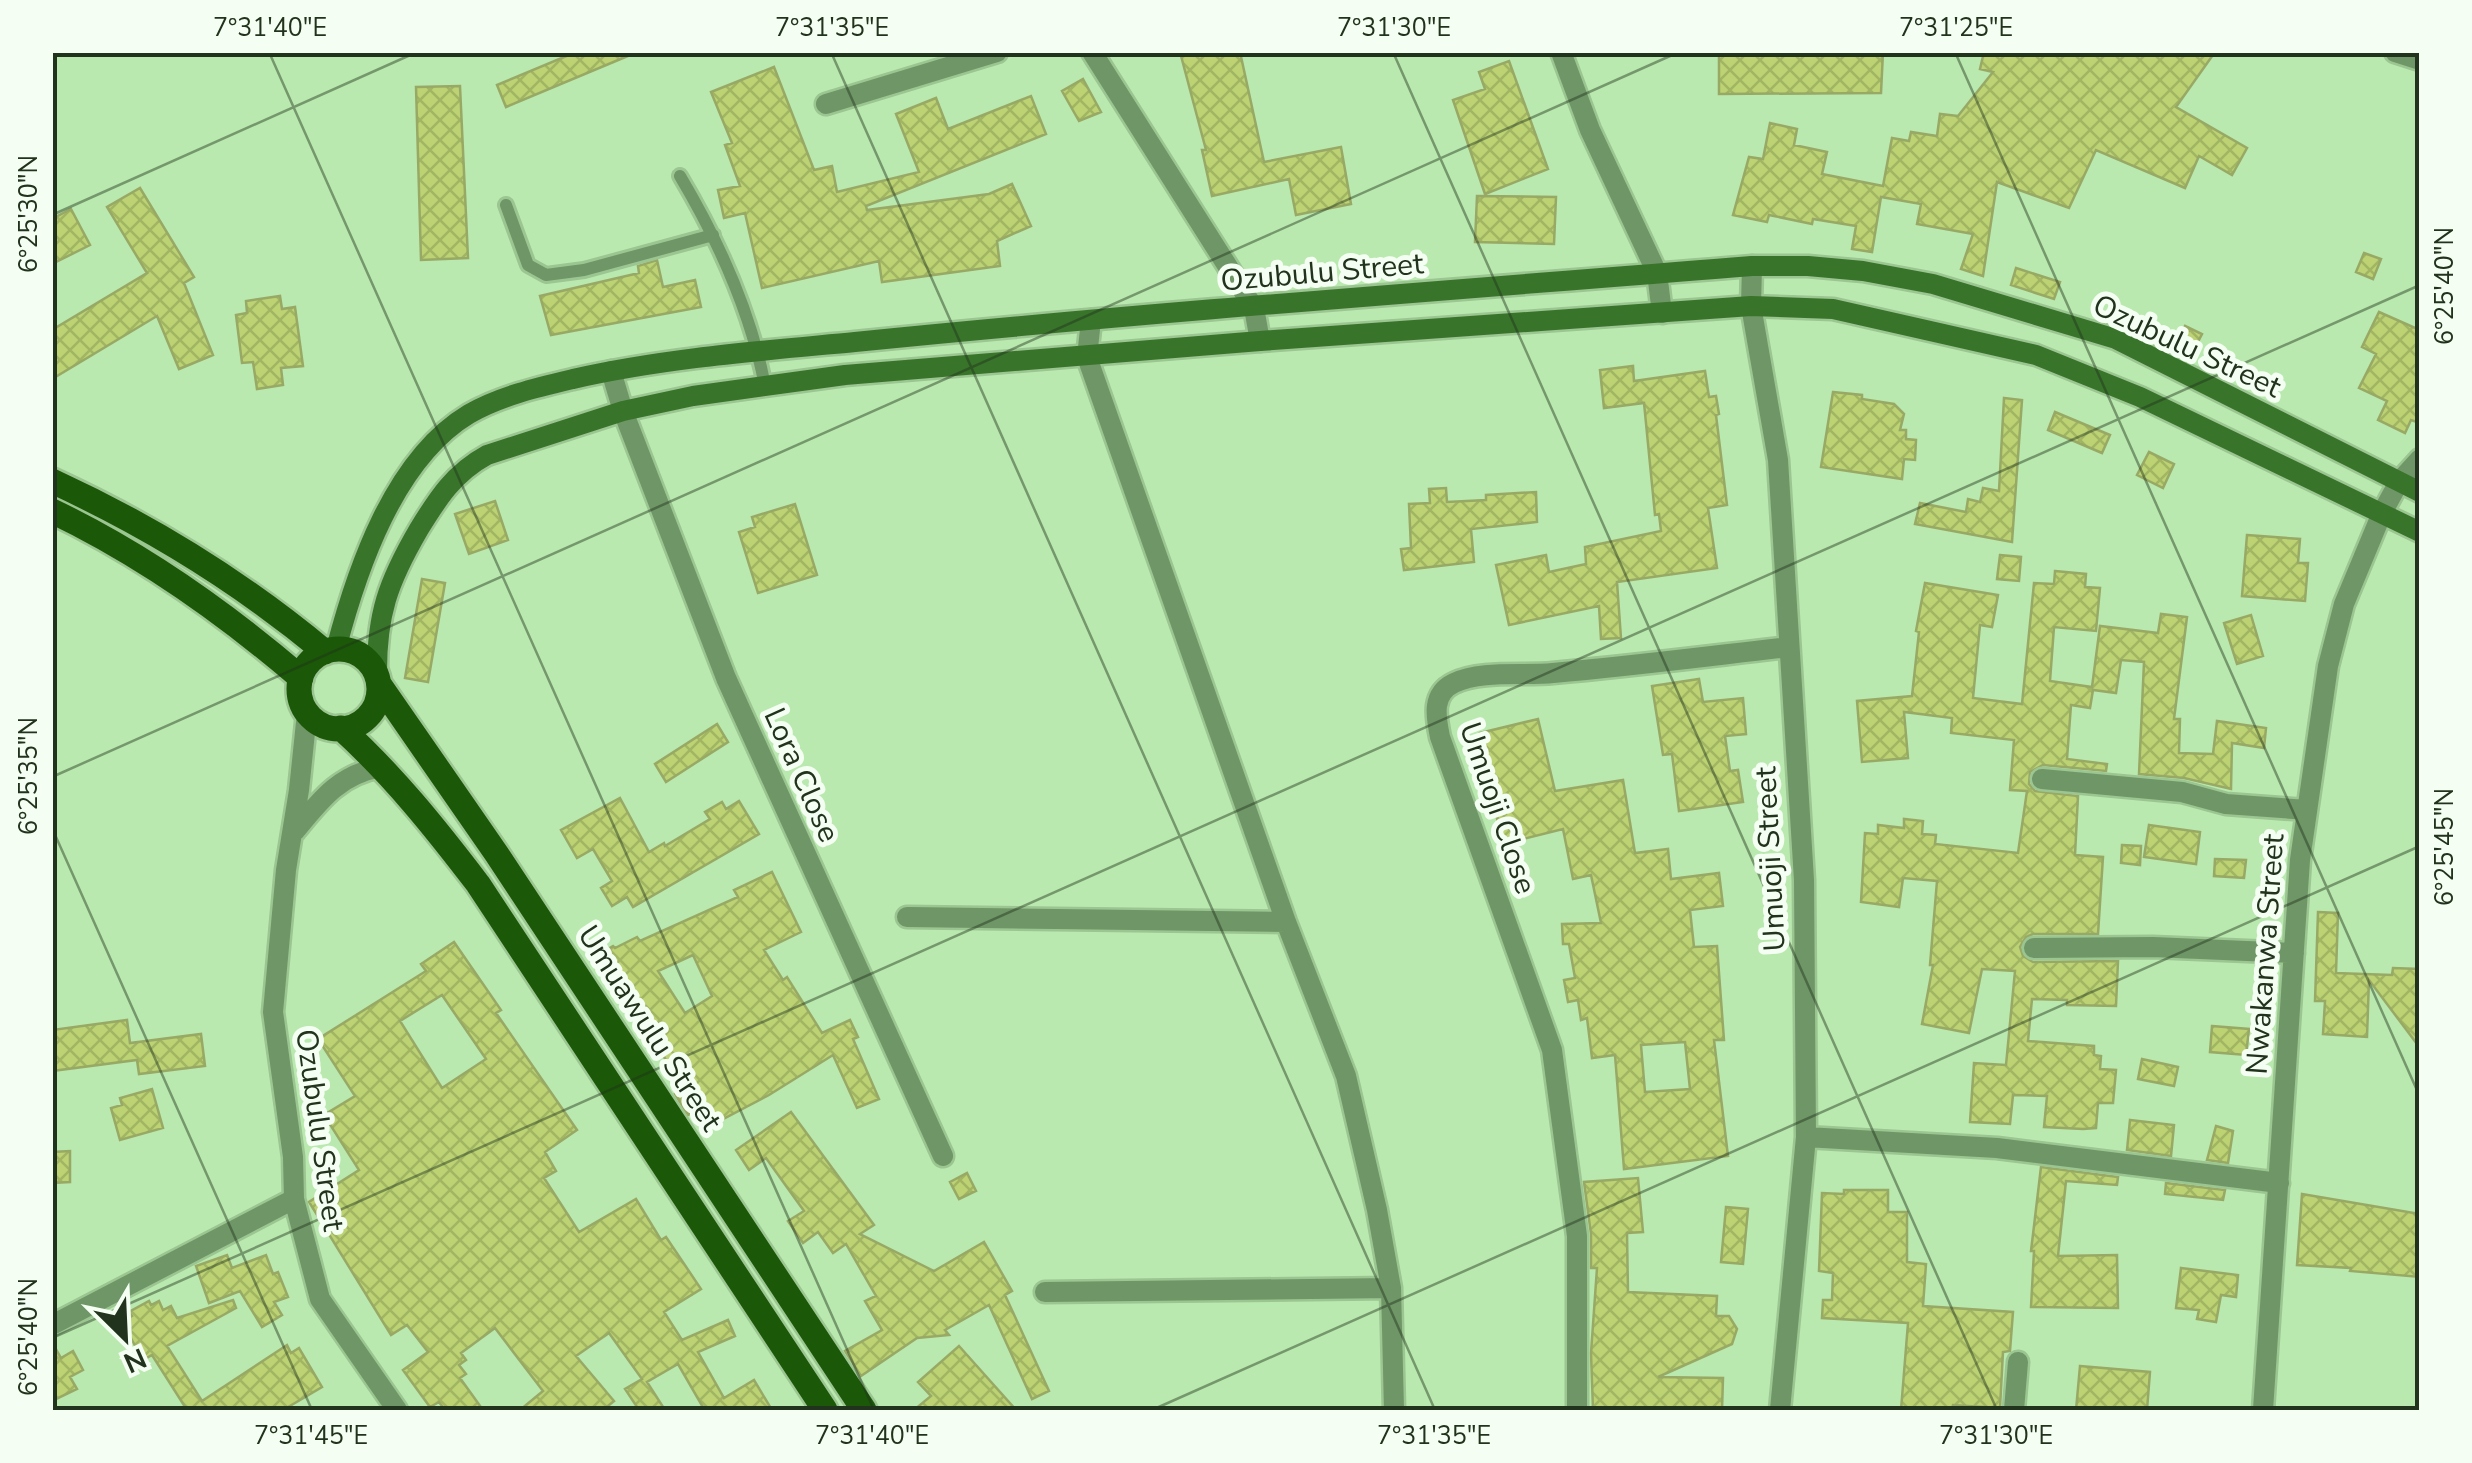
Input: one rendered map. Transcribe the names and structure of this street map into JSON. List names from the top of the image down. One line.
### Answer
{"streets":{"main road":["Ozubulu Street","Umuawulu Street"],"street":["Lora Close","Umuoji Close","Umuoji Street","Nwakanwa Street"]},"crossings":[["Ozubulu Street","Lora Close"],["Ozubulu Street","Umuoji Street"],["Ozubulu Street","Nwakanwa Street"],["Ozubulu Street","Umuawulu Street"],["Umuoji Close","Umuoji Street"]],"north":"bottom right","coordinates":["7°31'40\"E","7°31'35\"E","7°31'30\"E","7°31'25\"E","6°25'30\"N","6°25'40\"N","6°25'35\"N","6°25'45\"N","7°31'45\"E"]}
